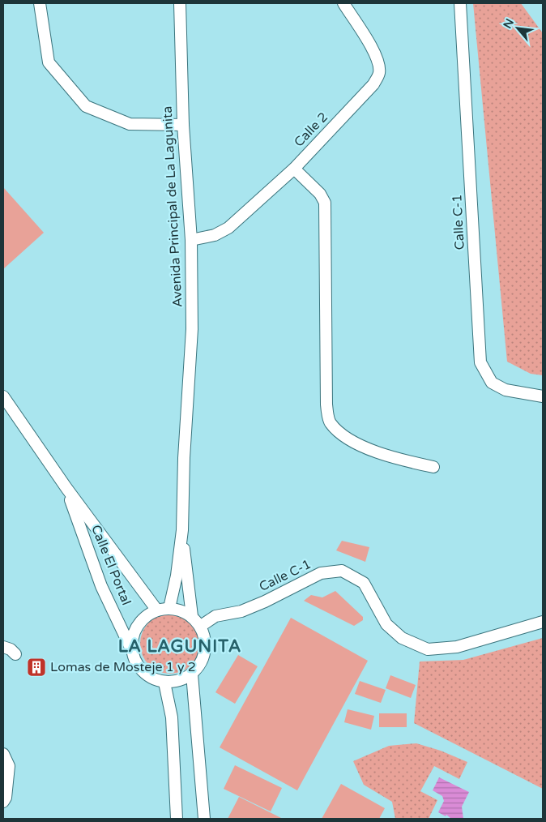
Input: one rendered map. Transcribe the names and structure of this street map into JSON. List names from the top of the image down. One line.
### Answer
{"streets":{"street":["Calle 2","Avenida Principal de La Lagunita","Calle C-1","Calle El Portal"]},"crossings":[["Calle 2","Avenida Principal de La Lagunita"],["Avenida Principal de La Lagunita","Calle C-1"],["Avenida Principal de La Lagunita","Calle El Portal"],["Calle C-1","Calle El Portal"]],"districts":["LA LAGUNITA"],"places":{"building":["Lomas de Mosteje 1 y 2"]},"north":"top left"}
